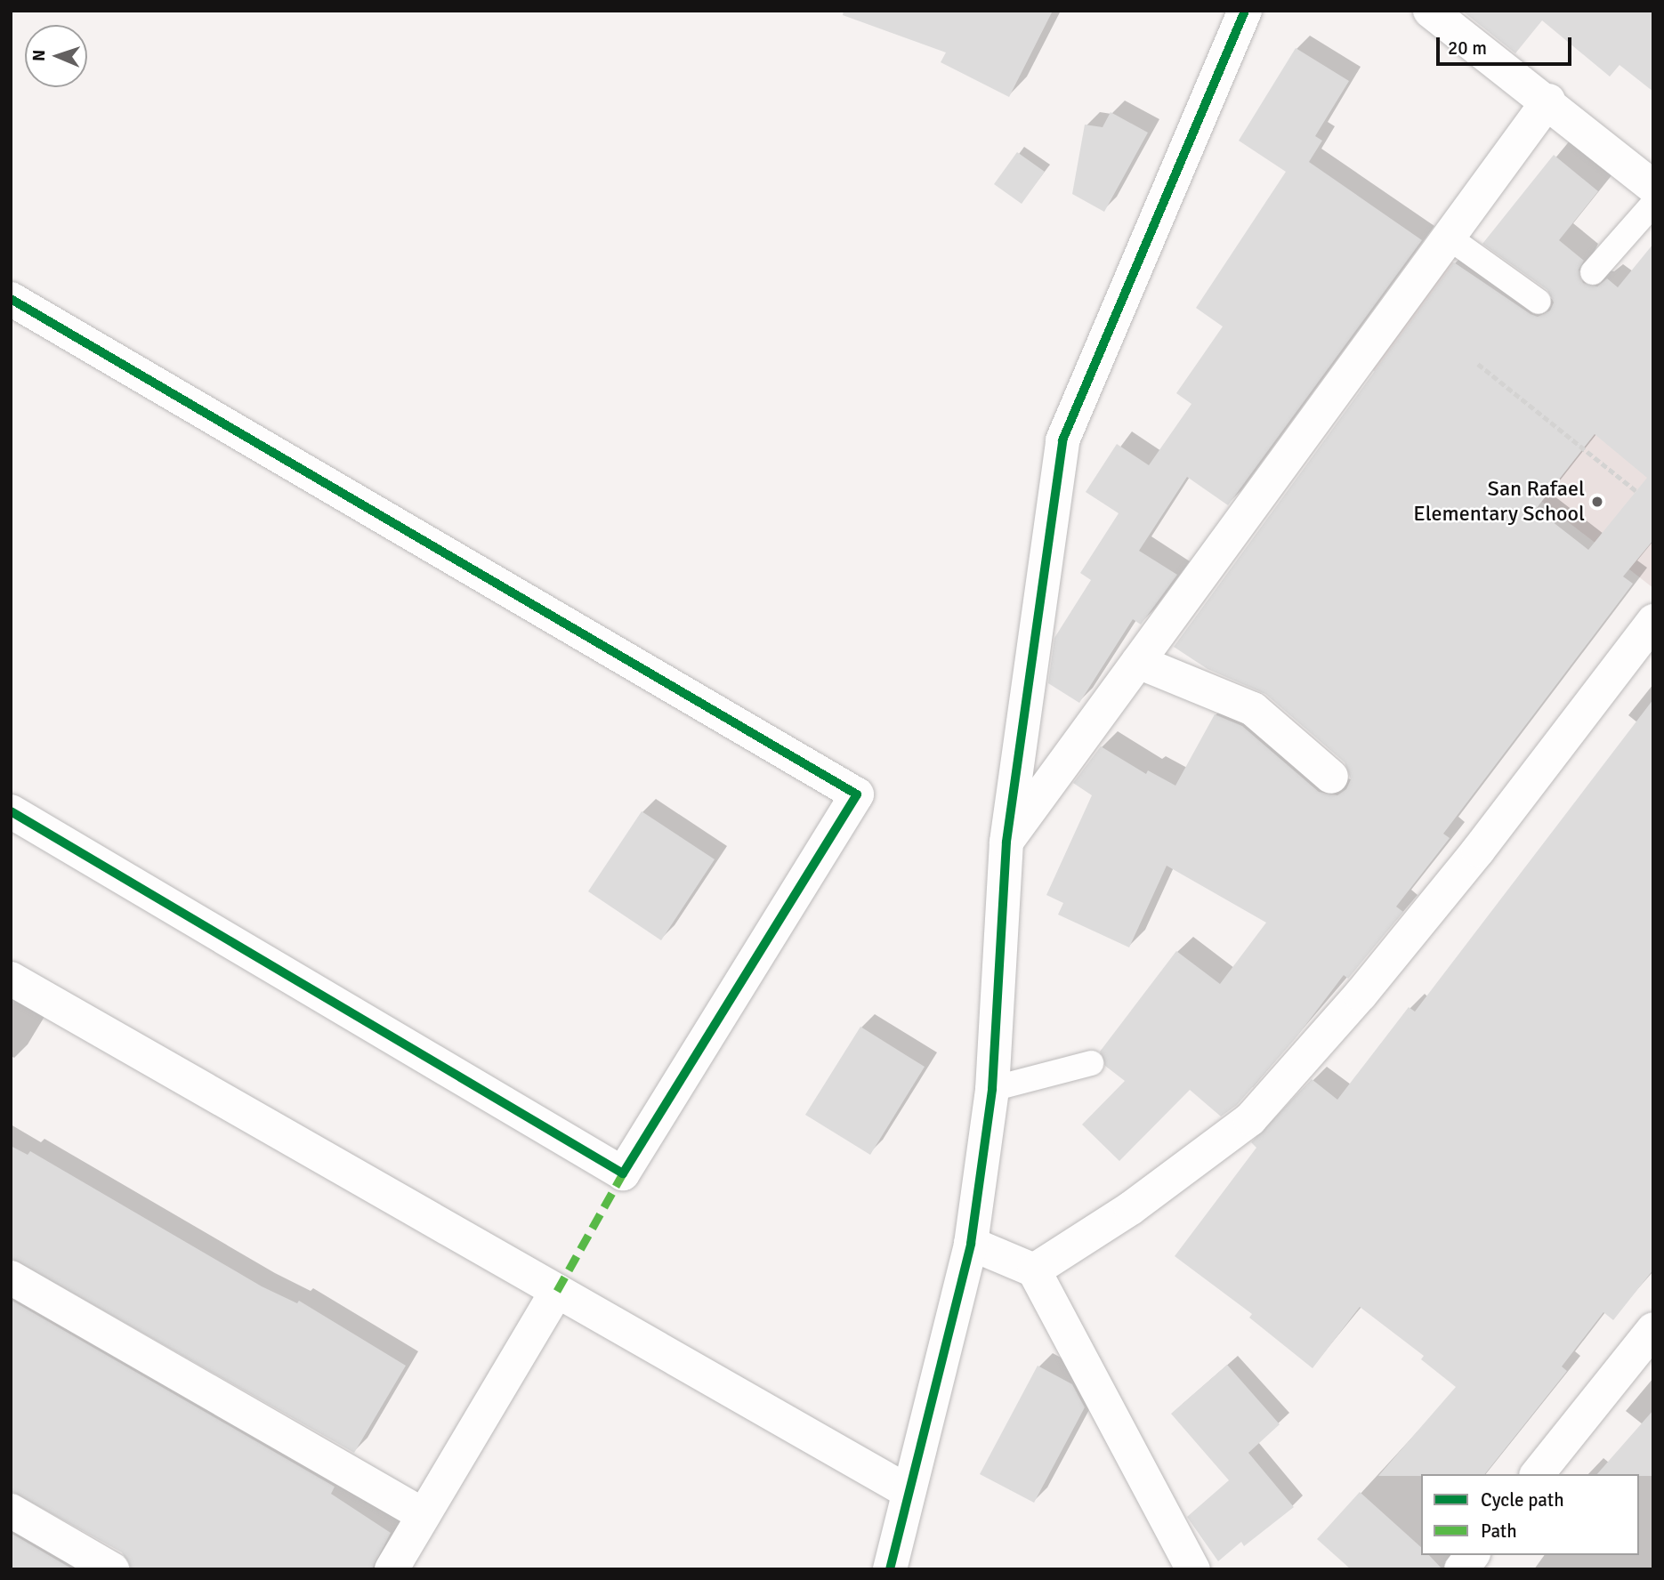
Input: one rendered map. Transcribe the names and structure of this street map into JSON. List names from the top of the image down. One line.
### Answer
{"places":["San Rafael Elementary School"],"legend":["Cycle path","Path"],"scale_bar":"20 m","north":"left"}
